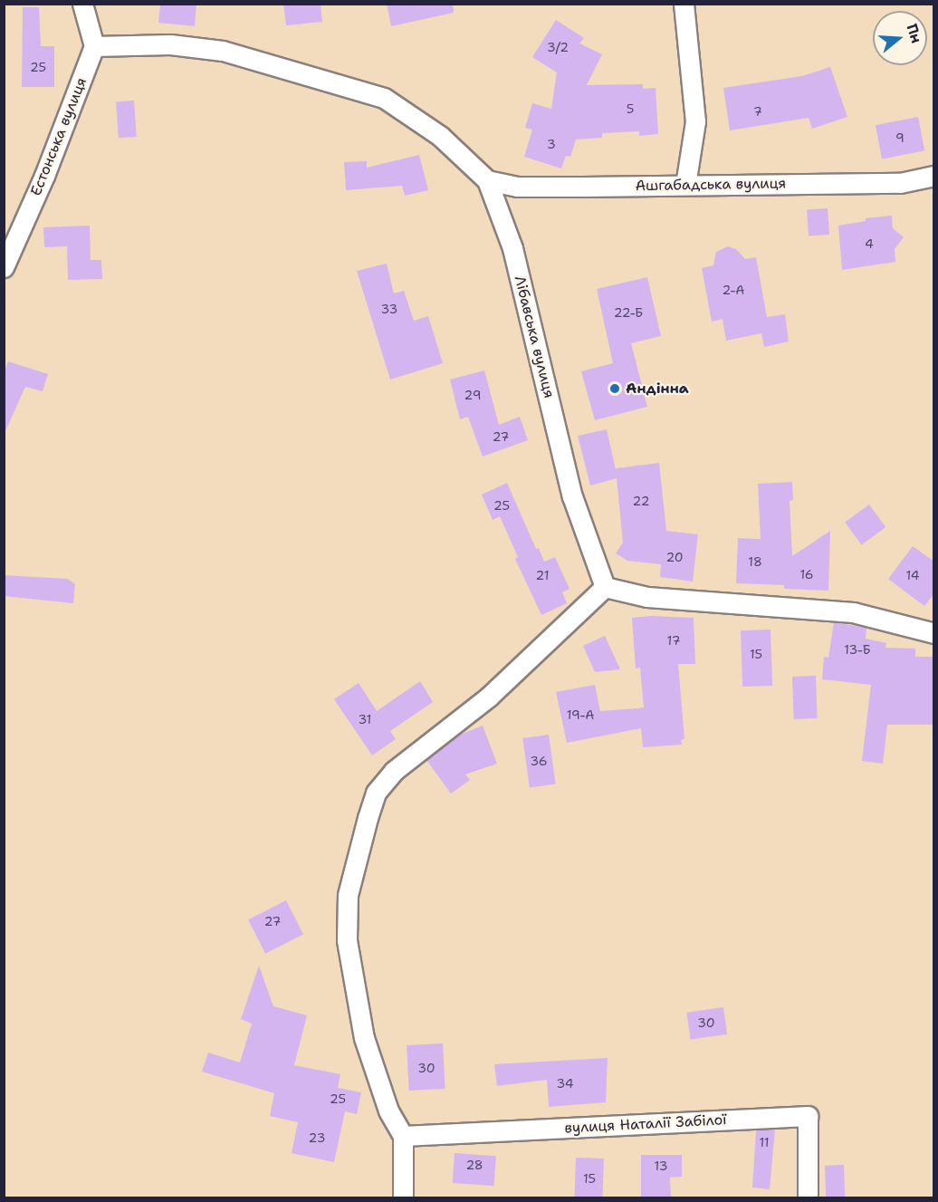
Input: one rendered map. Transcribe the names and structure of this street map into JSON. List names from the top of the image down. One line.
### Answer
{"streets":{"street":["Естонська вулиця","Ашгабадська вулиця","Лібавська вулиця","вулиця Наталії Забілої"]},"crossings":[["Естонська вулиця","Лібавська вулиця"],["Ашгабадська вулиця","Лібавська вулиця"]],"places":["Андінна"],"house_numbers":["3/2","25","5","7","9","3","4","2-А","33","22-Б","29","27","22","25","20","18","16","21","14","17","13-Б","15","19-А","31","36","27","30","30","34","25","23","11","28","13","15"],"north":"right"}
